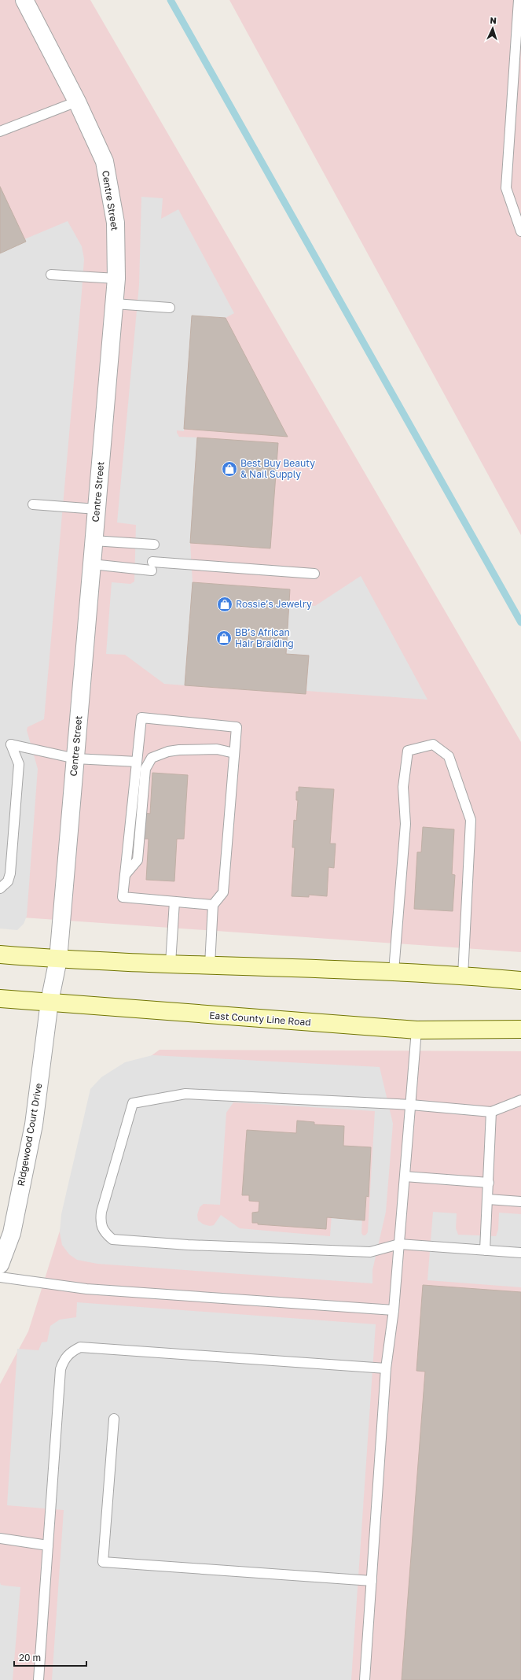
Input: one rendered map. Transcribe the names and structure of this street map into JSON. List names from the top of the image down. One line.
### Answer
{"streets":{"main road":["East County Line Road"],"street":["Centre Street","Ridgewood Court Drive"]},"crossings":[["Centre Street","East County Line Road"],["Centre Street","Ridgewood Court Drive"],["East County Line Road","Ridgewood Court Drive"]],"places":{"shop":["Best Buy Beauty & Nail Supply","Rossie’s Jewelry","BB’s African Hair Braiding"]},"scale_bar":"20 m","north":"top"}
